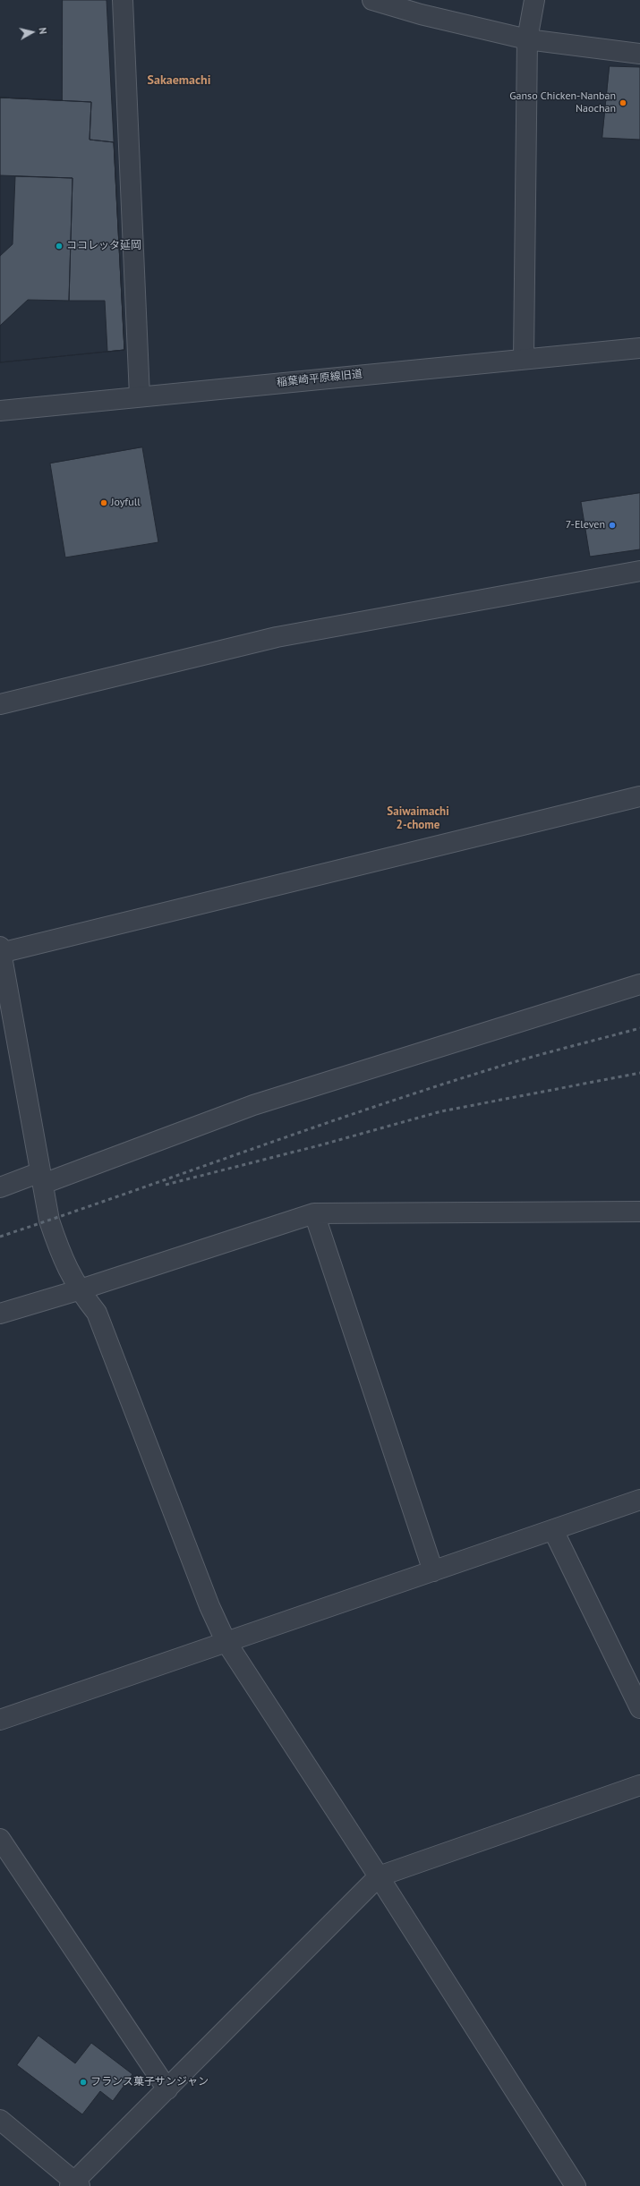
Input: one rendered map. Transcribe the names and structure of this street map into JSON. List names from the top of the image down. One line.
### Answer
{"streets":{"street":["稲葉崎平原線旧道"]},"districts":["Sakaemachi","Saiwaimachi 2-chome"],"places":["Ganso Chicken-Nanban Naochan","ココレッタ延岡","Joyfull","7-Eleven","フランス菓子サンジャン"],"north":"right"}
